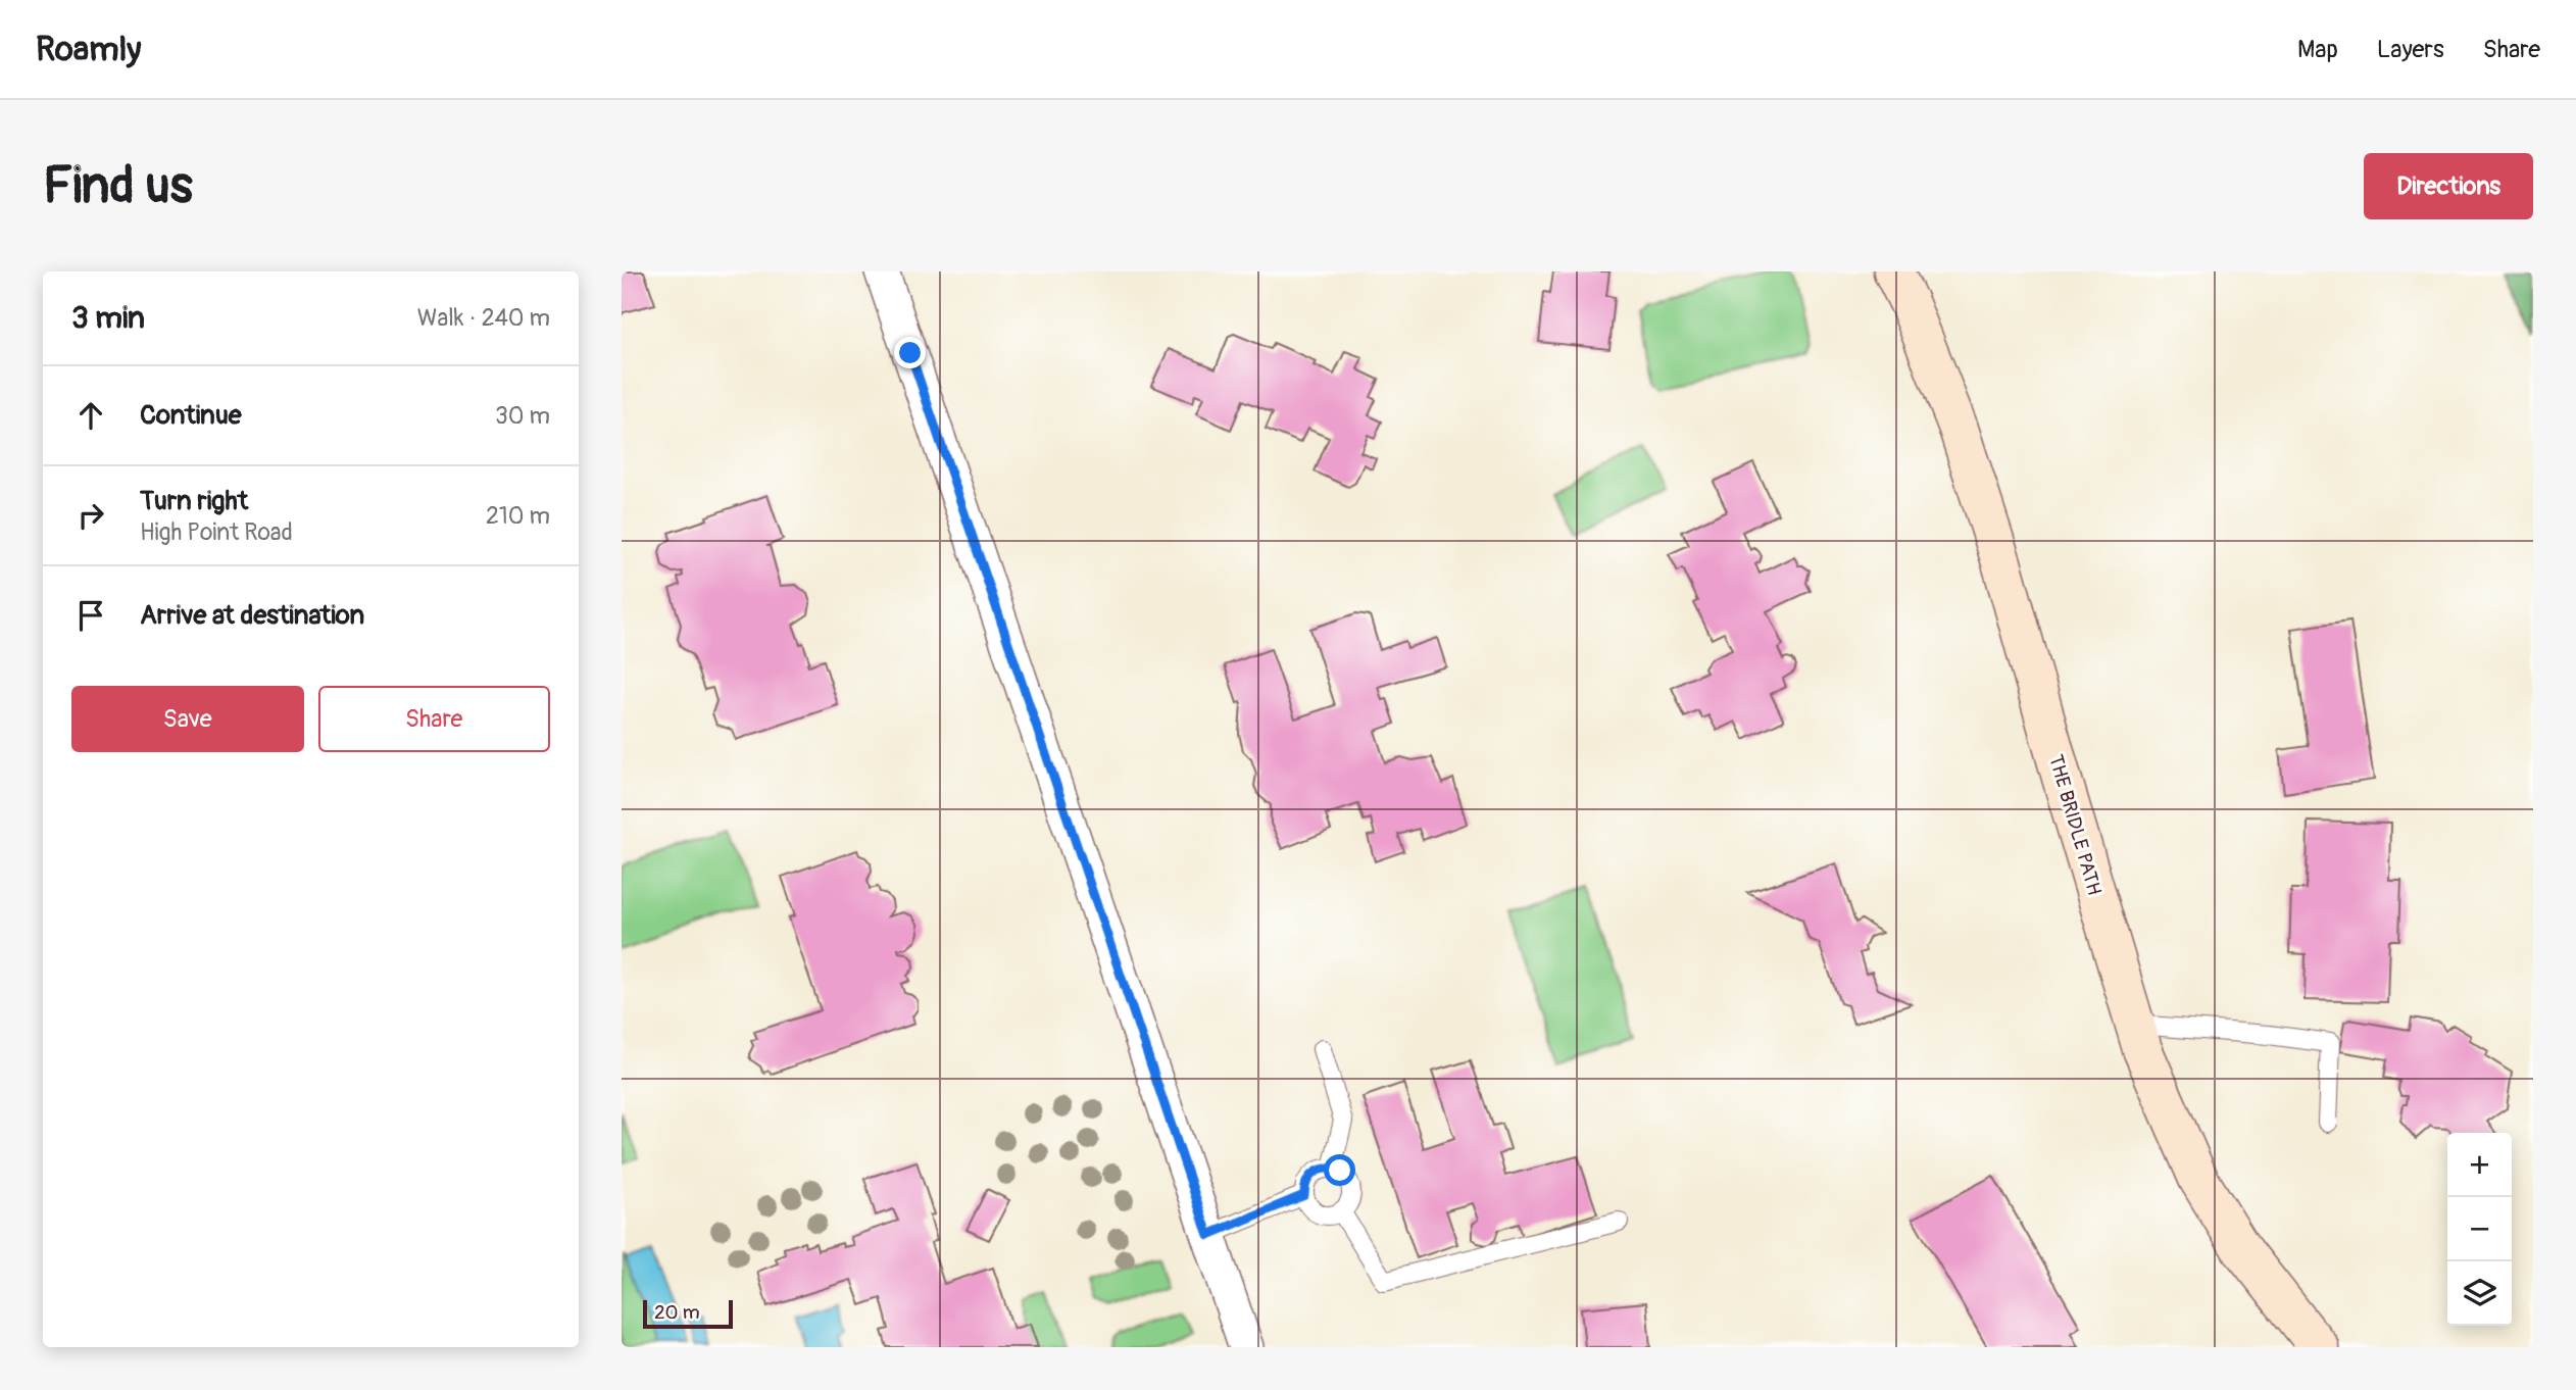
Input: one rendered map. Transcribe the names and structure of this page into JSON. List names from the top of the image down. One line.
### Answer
{"streets":{"street":["THE BRIDLE PATH"]},"scale_bar":"20 m","page":{"header":"Roamly","nav":["Map","Layers","Share"],"buttons":["Directions",["Save","Share"]],"title":"Find us","heading":["3 min","Walk · 240 m"],"list":[["Continue","30 m"],["Turn right","High Point Road","210 m"],"Arrive at destination"],"map_buttons":["+","−"],"scale":"20 m"}}
